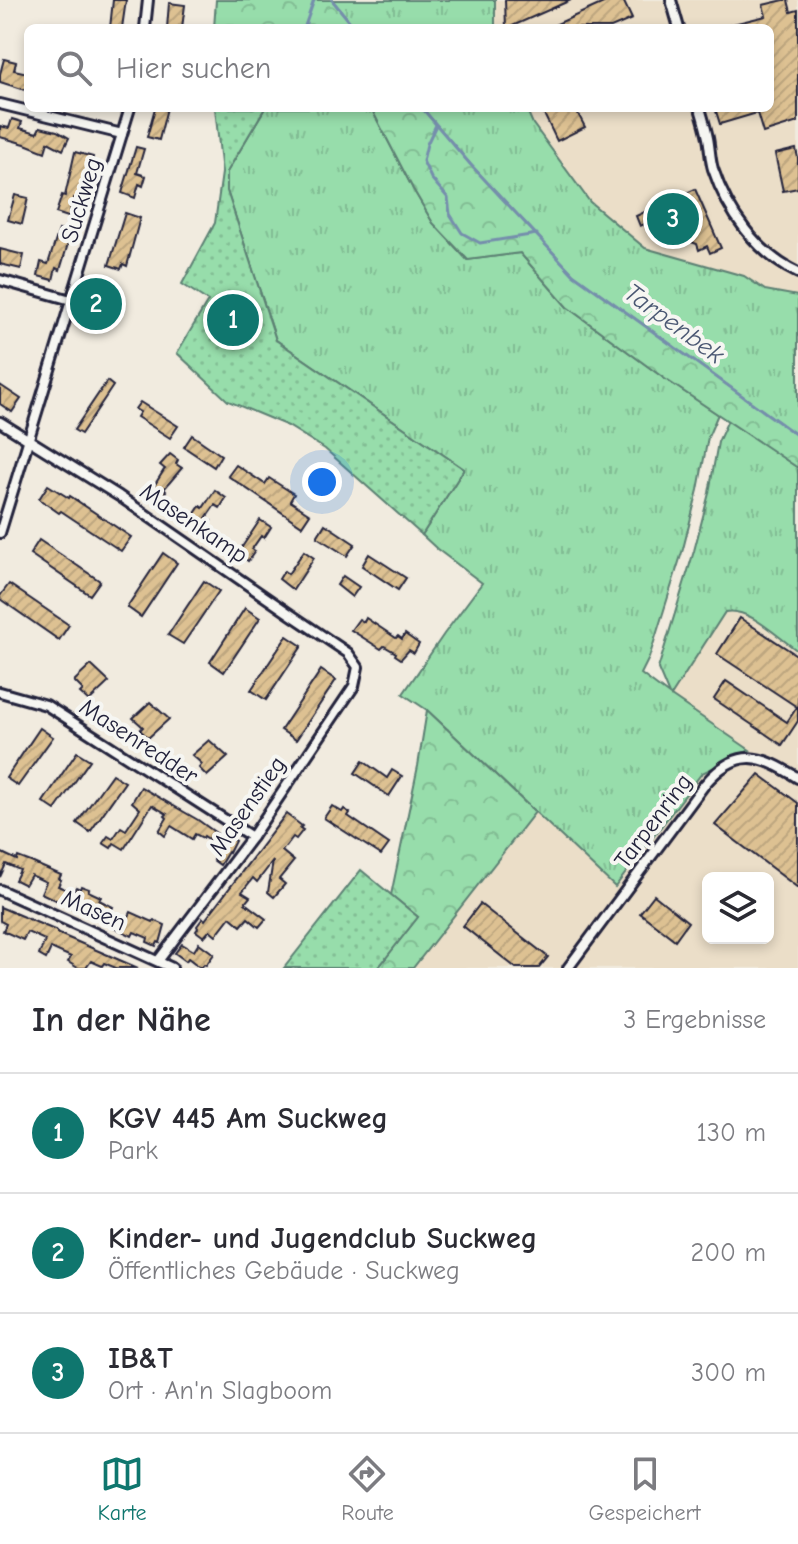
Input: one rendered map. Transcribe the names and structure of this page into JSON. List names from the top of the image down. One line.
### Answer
{"streets":{"street":["Suckweg","Masenkamp","Masenredder","Masenstieg","Tarpenring","Masen"]},"crossings":[["Suckweg","Masenkamp"],["Masenkamp","Masenstieg"],["Masenredder","Masenstieg"],["Masenstieg","Masen"]],"water":["Tarpenbek"],"page":{"search":"Hier suchen","pins":["3","2","1"],"heading":["In der Nähe","3 Ergebnisse"],"list":[{"mark":"1","name":"KGV 445 Am Suckweg","note":"Park","value":"130 m"},{"mark":"2","name":"Kinder- und Jugendclub Suckweg","note":"Öffentliches Gebäude · Suckweg","value":"200 m"},{"mark":"3","name":"IB&T","note":"Ort · An'n Slagboom","value":"300 m"}],"nav":["Karte","Route","Gespeichert"]}}
